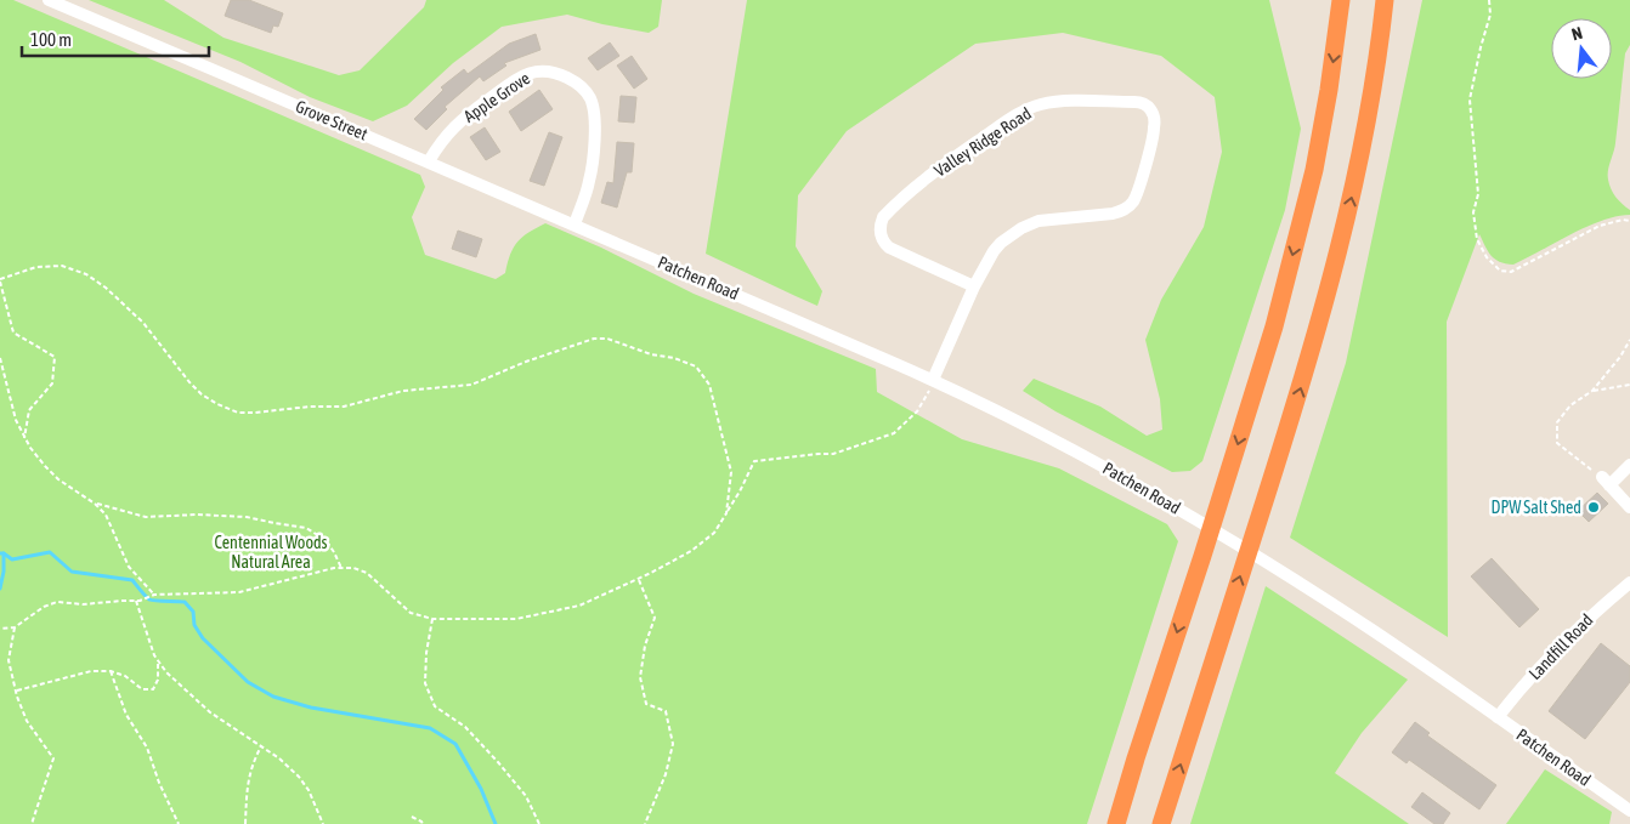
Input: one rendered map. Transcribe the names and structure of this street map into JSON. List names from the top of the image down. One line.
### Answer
{"streets":{"street":["Apple Grove","Grove Street","Valley Ridge Road","Patchen Road","Landfill Road"]},"crossings":[["Apple Grove","Grove Street"],["Grove Street","Patchen Road"],["Valley Ridge Road","Patchen Road"],["Patchen Road","Landfill Road"]],"parks":["Centennial Woods Natural Area"],"places":["DPW Salt Shed"],"scale_bar":"100 m","north":"top"}
